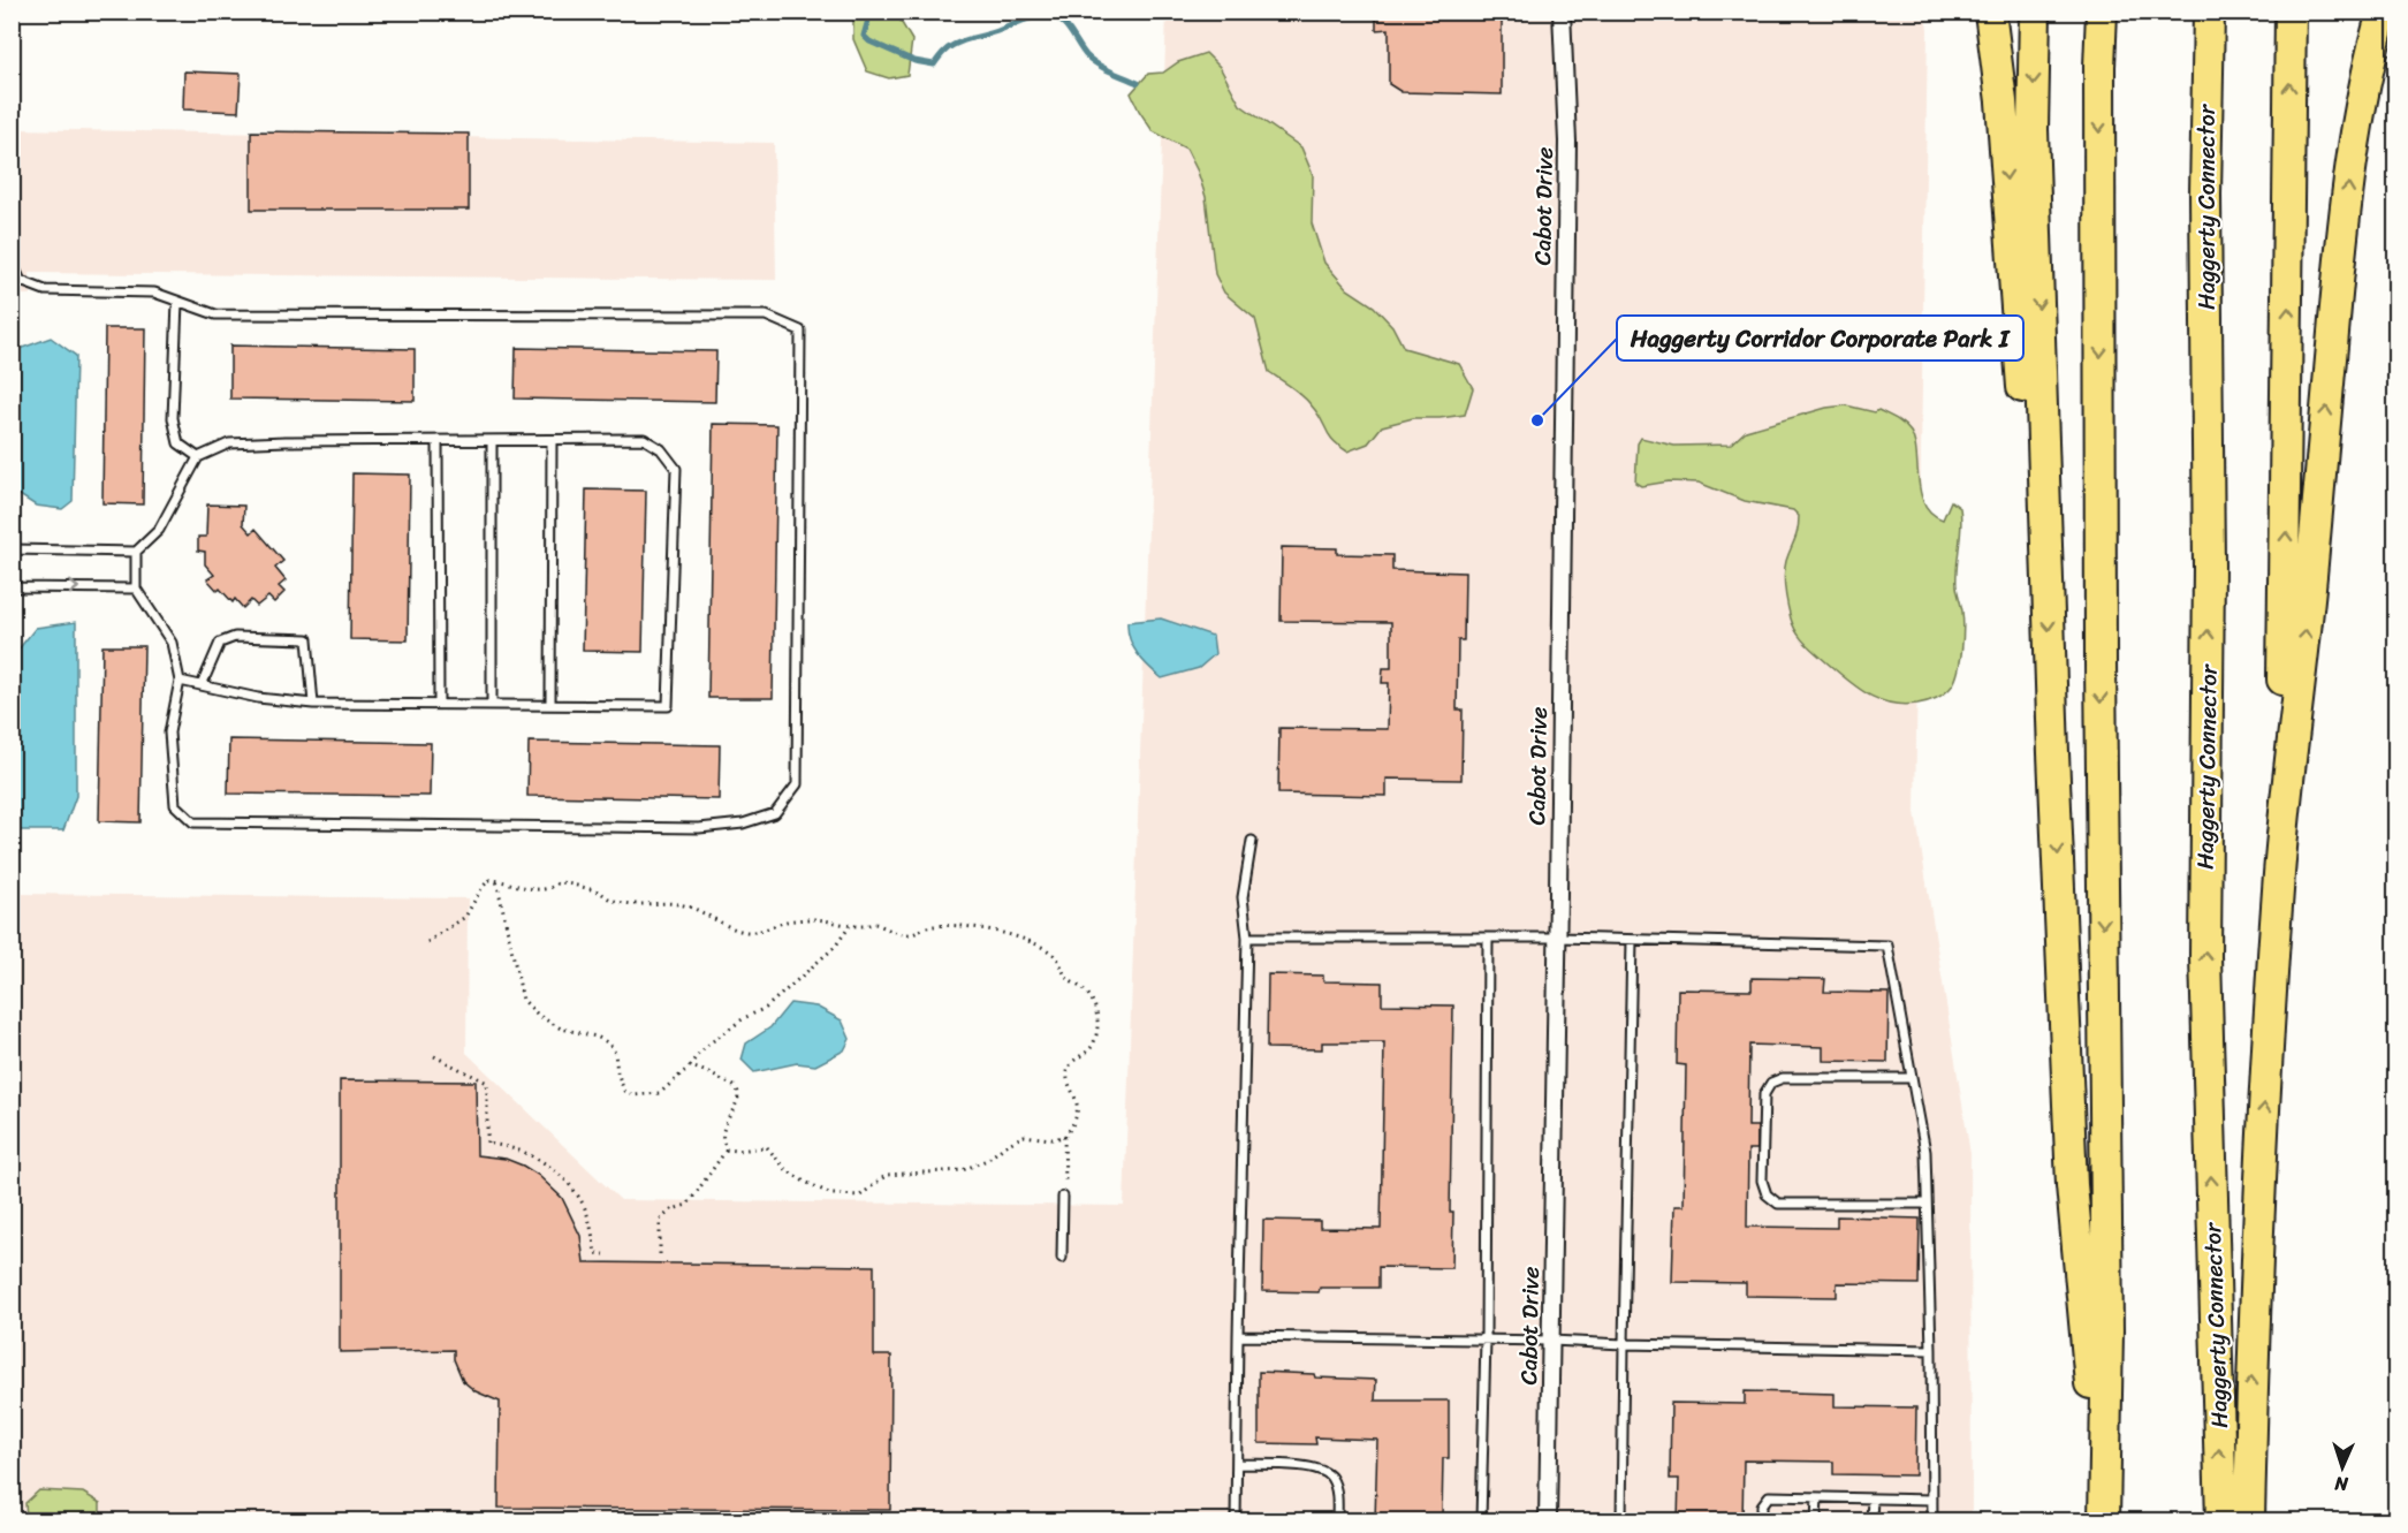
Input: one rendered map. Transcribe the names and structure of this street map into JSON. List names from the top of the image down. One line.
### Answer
{"streets":{"highway":["Haggerty Connector"],"street":["Cabot Drive"]},"places":["Haggerty Corridor Corporate Park I"],"north":"bottom"}
